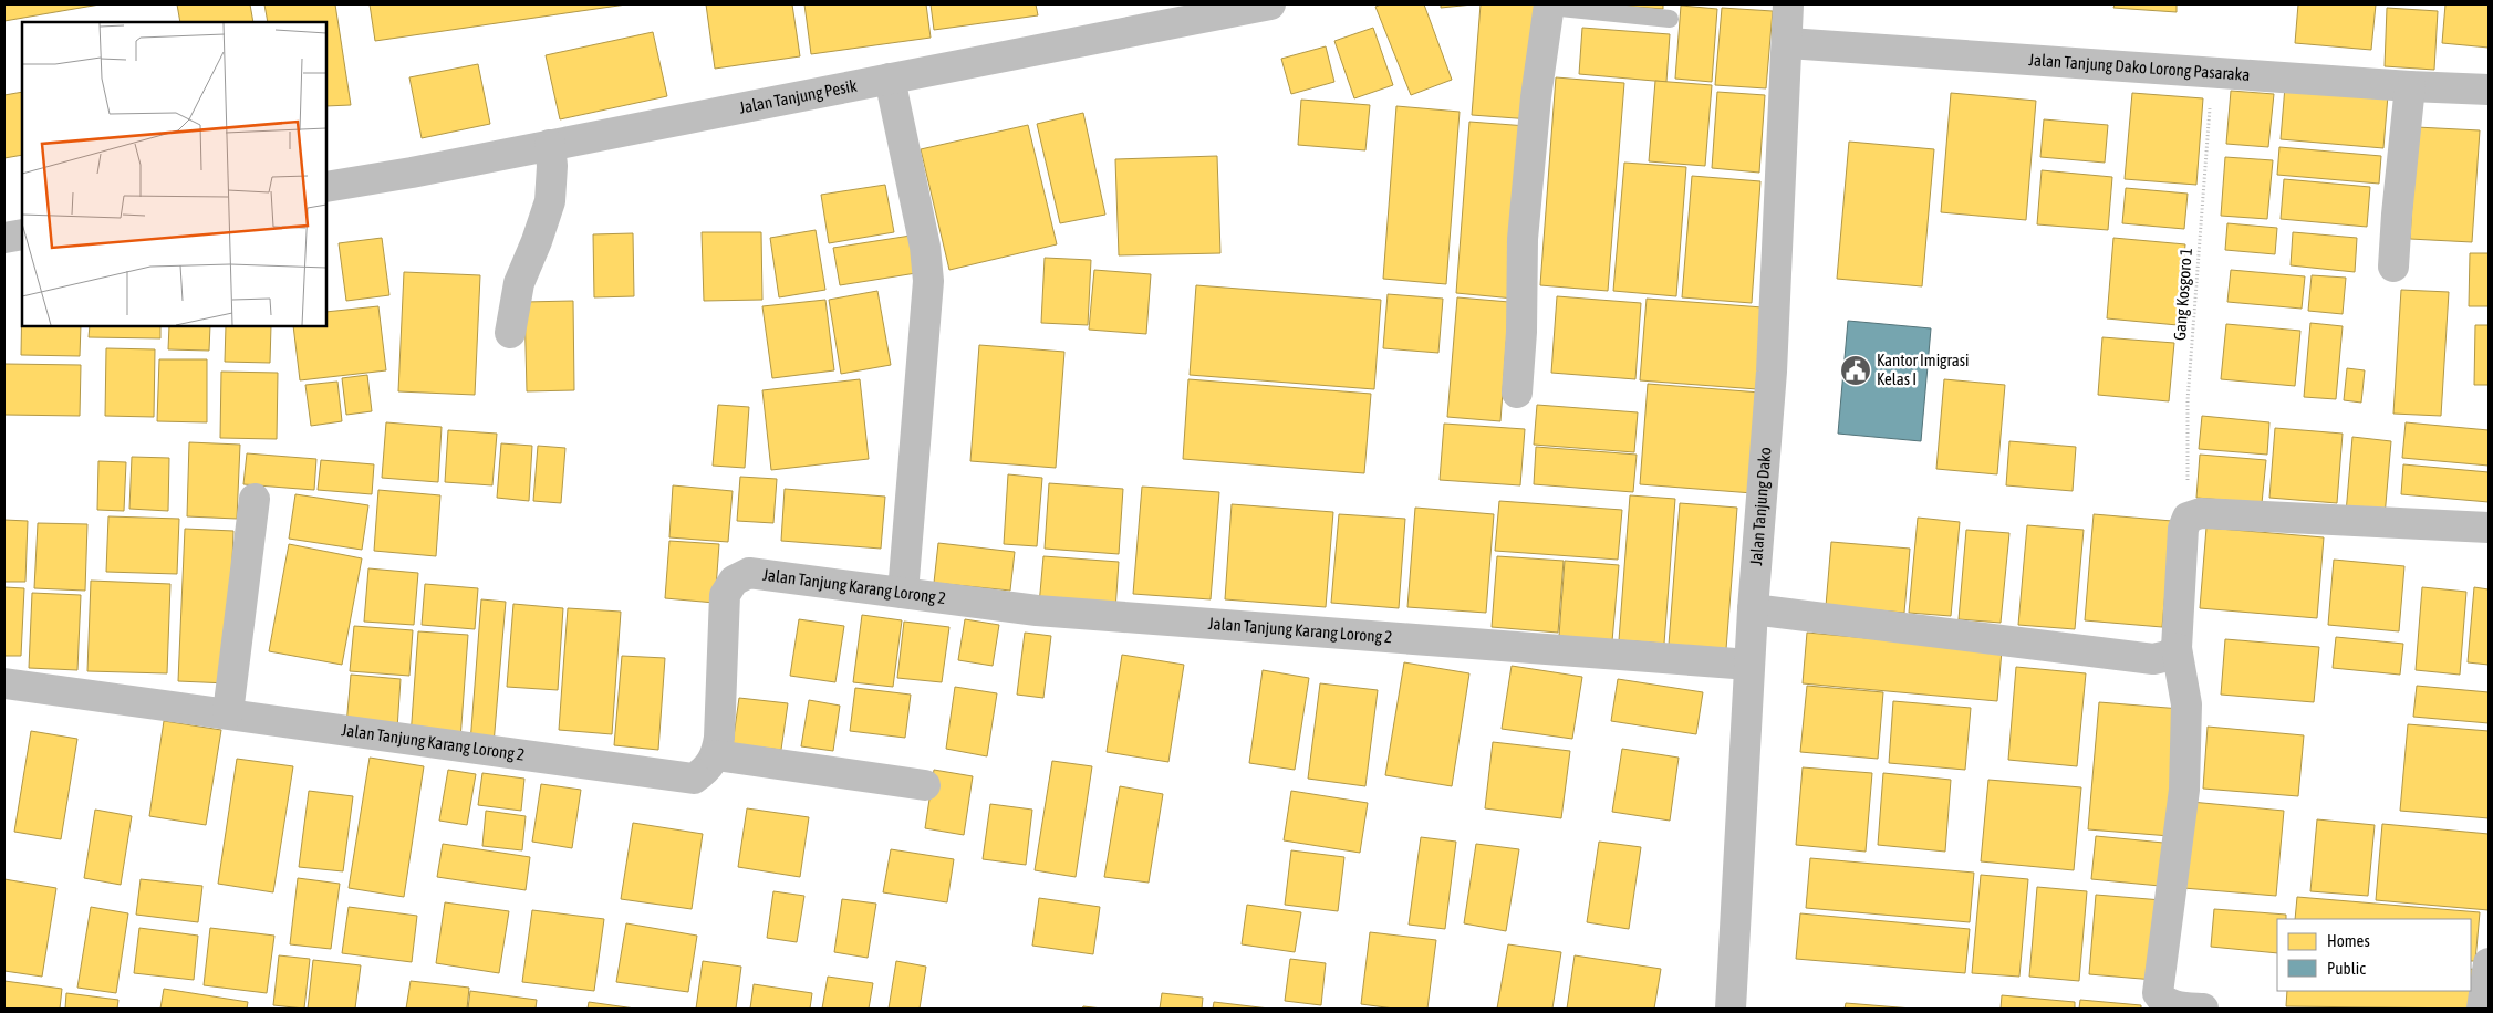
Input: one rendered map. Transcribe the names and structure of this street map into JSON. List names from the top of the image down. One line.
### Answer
{"streets":{"street":["Jalan Tanjung Dako Lorong Pasaraka","Jalan Tanjung Pesik","Jalan Tanjung Dako","Jalan Tanjung Karang Lorong 2"],"path":["Gang Kosgoro 1"]},"crossings":[["Jalan Tanjung Dako Lorong Pasaraka","Gang Kosgoro 1"],["Jalan Tanjung Dako Lorong Pasaraka","Jalan Tanjung Dako"],["Jalan Tanjung Dako","Jalan Tanjung Karang Lorong 2"]],"places":{"public building":["Kantor Imigrasi Kelas I"]},"legend":["Homes","Public"]}
